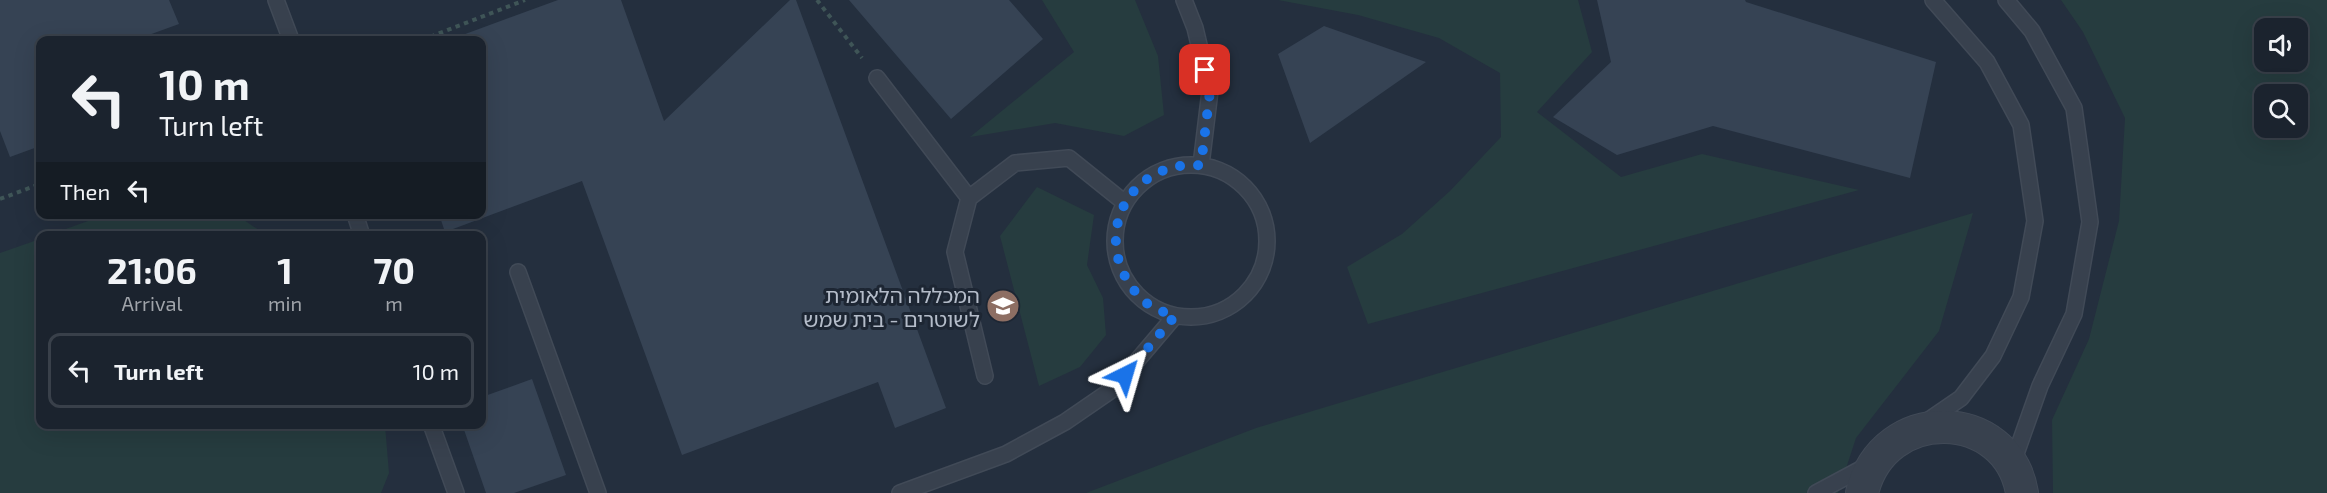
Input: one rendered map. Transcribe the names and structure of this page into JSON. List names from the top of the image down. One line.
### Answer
{"places":{"school or university":["המכללה הלאומית לשוטרים - בית שמש"]},"page":{"turn":["10 m","Turn left"],"then":"Then","eta":["21:06","Arrival","1","min","70","m"],"list":[{"name":"Turn left","value":"10 m"}]}}
